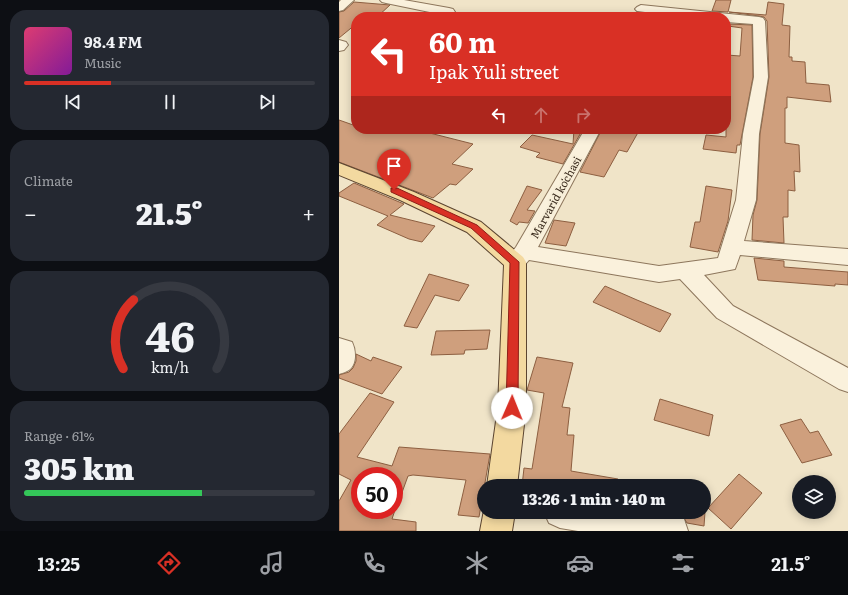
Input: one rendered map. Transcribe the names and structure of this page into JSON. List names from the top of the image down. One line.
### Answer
{"streets":{"street":["Marvarid koʻchasi"]},"page":{"turn":["60 m","Ipak Yuli street"],"song":["98.4 FM","Music"],"tile":["Climate",["Range · 61%","305 km"]],"heat":["−","21.5°","+"],"limit":"50","trip":"13:26 · 1 min · 140 m","tabs":["13:25","21.5°"],"gauge":["46","km/h"]}}
